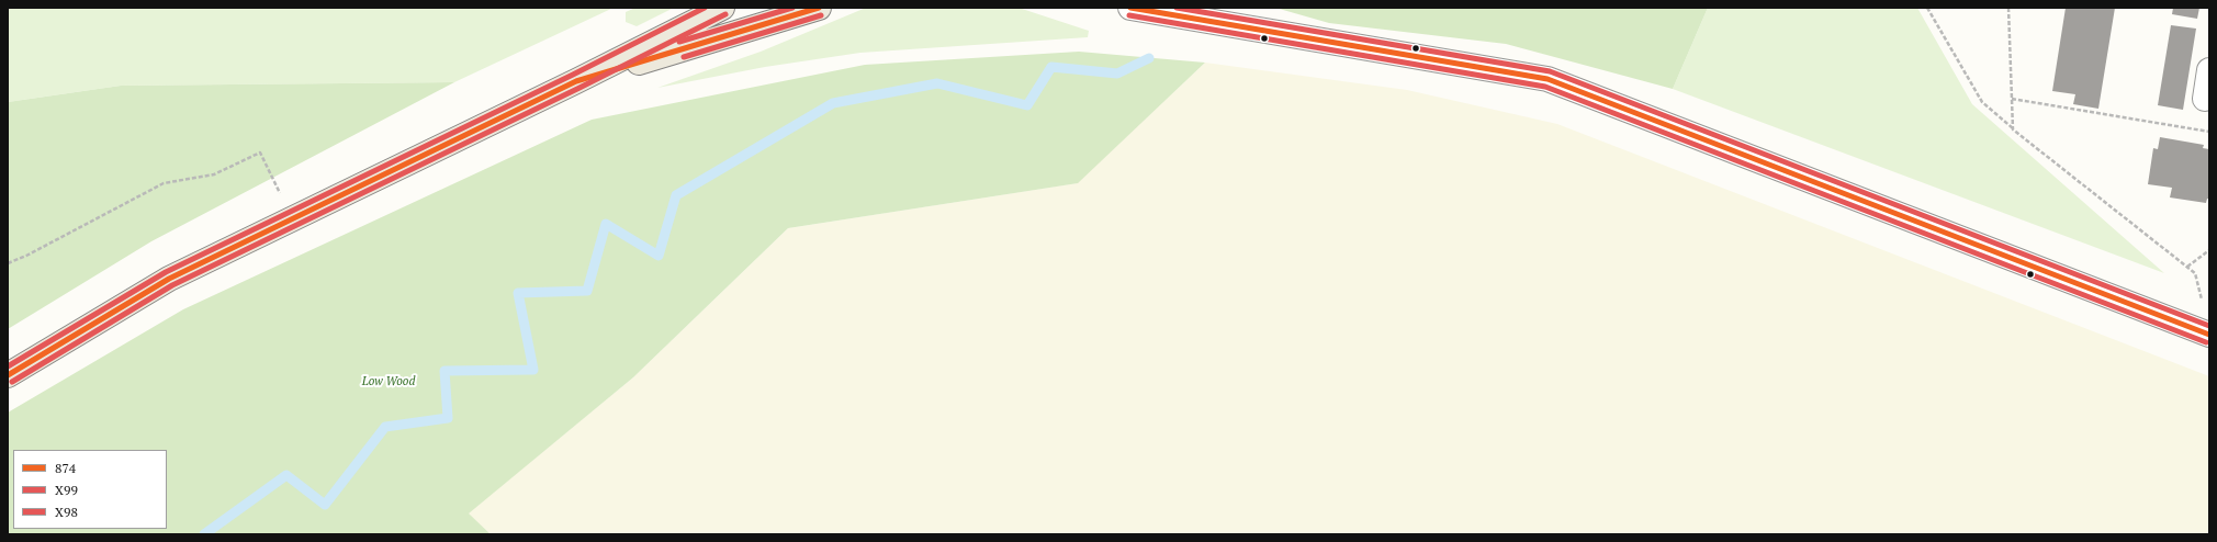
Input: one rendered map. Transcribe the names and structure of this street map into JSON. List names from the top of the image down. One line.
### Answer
{"parks":["Low Wood"],"lines":["transit line 874","transit line X98","transit line X99"],"legend":["874","X99","X98"]}
